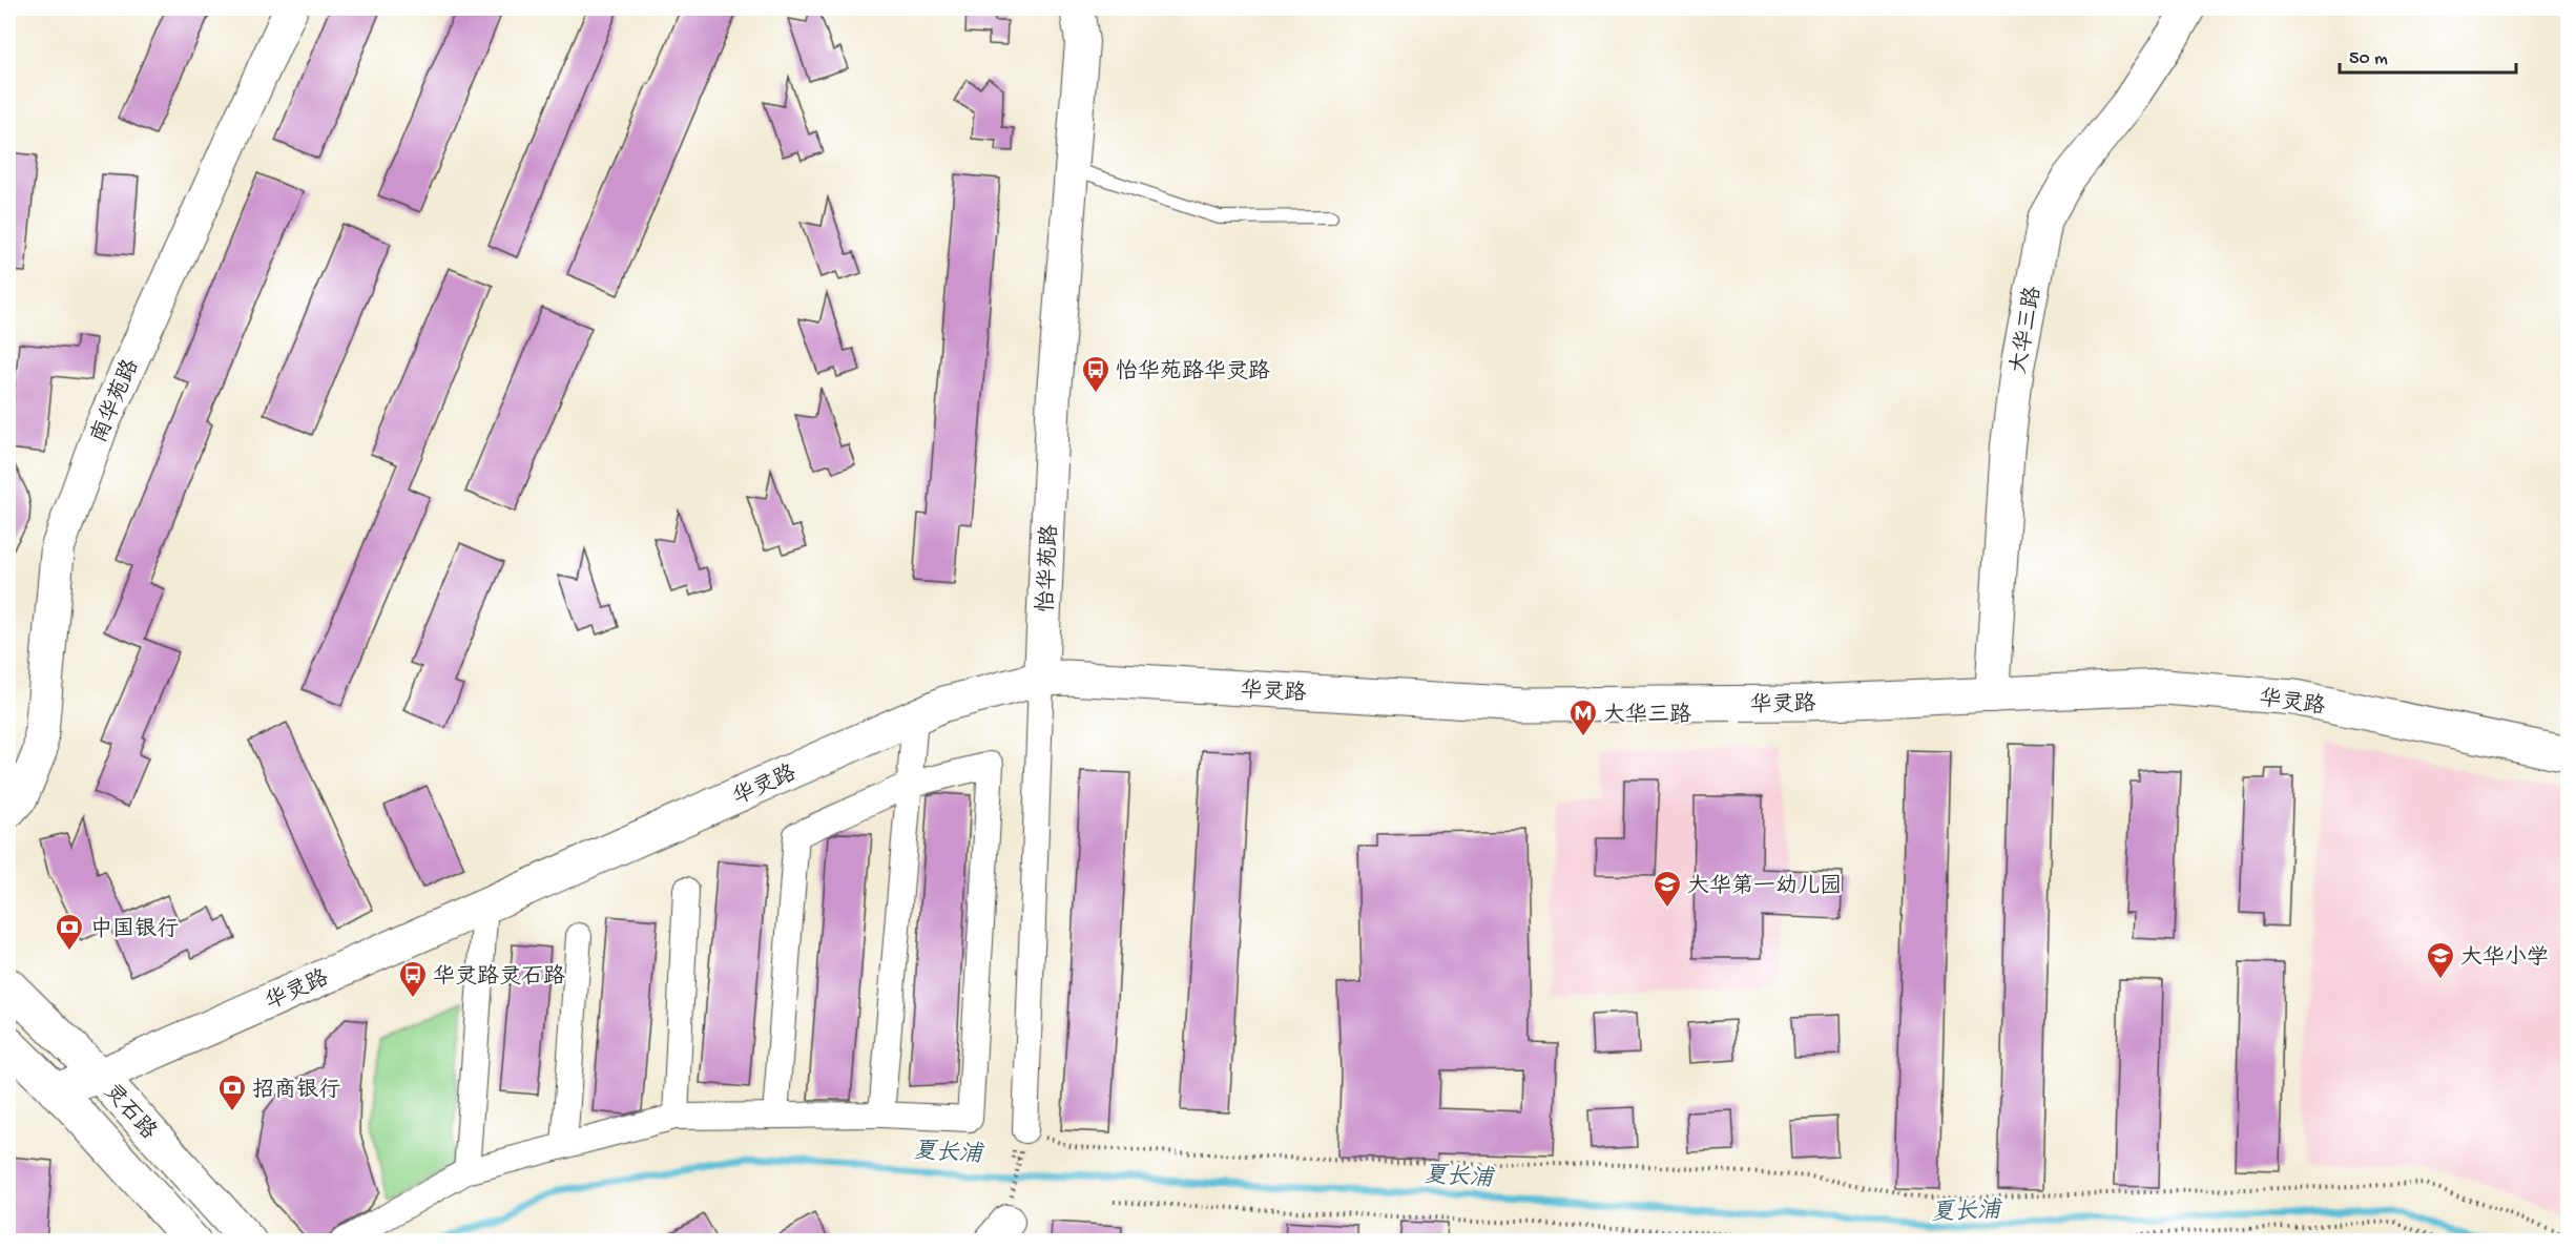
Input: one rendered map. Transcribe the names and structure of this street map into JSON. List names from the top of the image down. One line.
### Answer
{"streets":{"main road":["华灵路","灵石路"],"street":["大华三路","南华苑路","怡华苑路"]},"crossings":[["大华三路","华灵路"],["怡华苑路","华灵路"],["华灵路","灵石路"]],"water":["夏长浦"],"places":{"bus stop":["怡华苑路华灵路","华灵路灵石路"],"metro station":["大华三路"],"school or university":["大华第一幼儿园","大华小学"],"bank":["中国银行","招商银行"]},"scale_bar":"50 m"}
